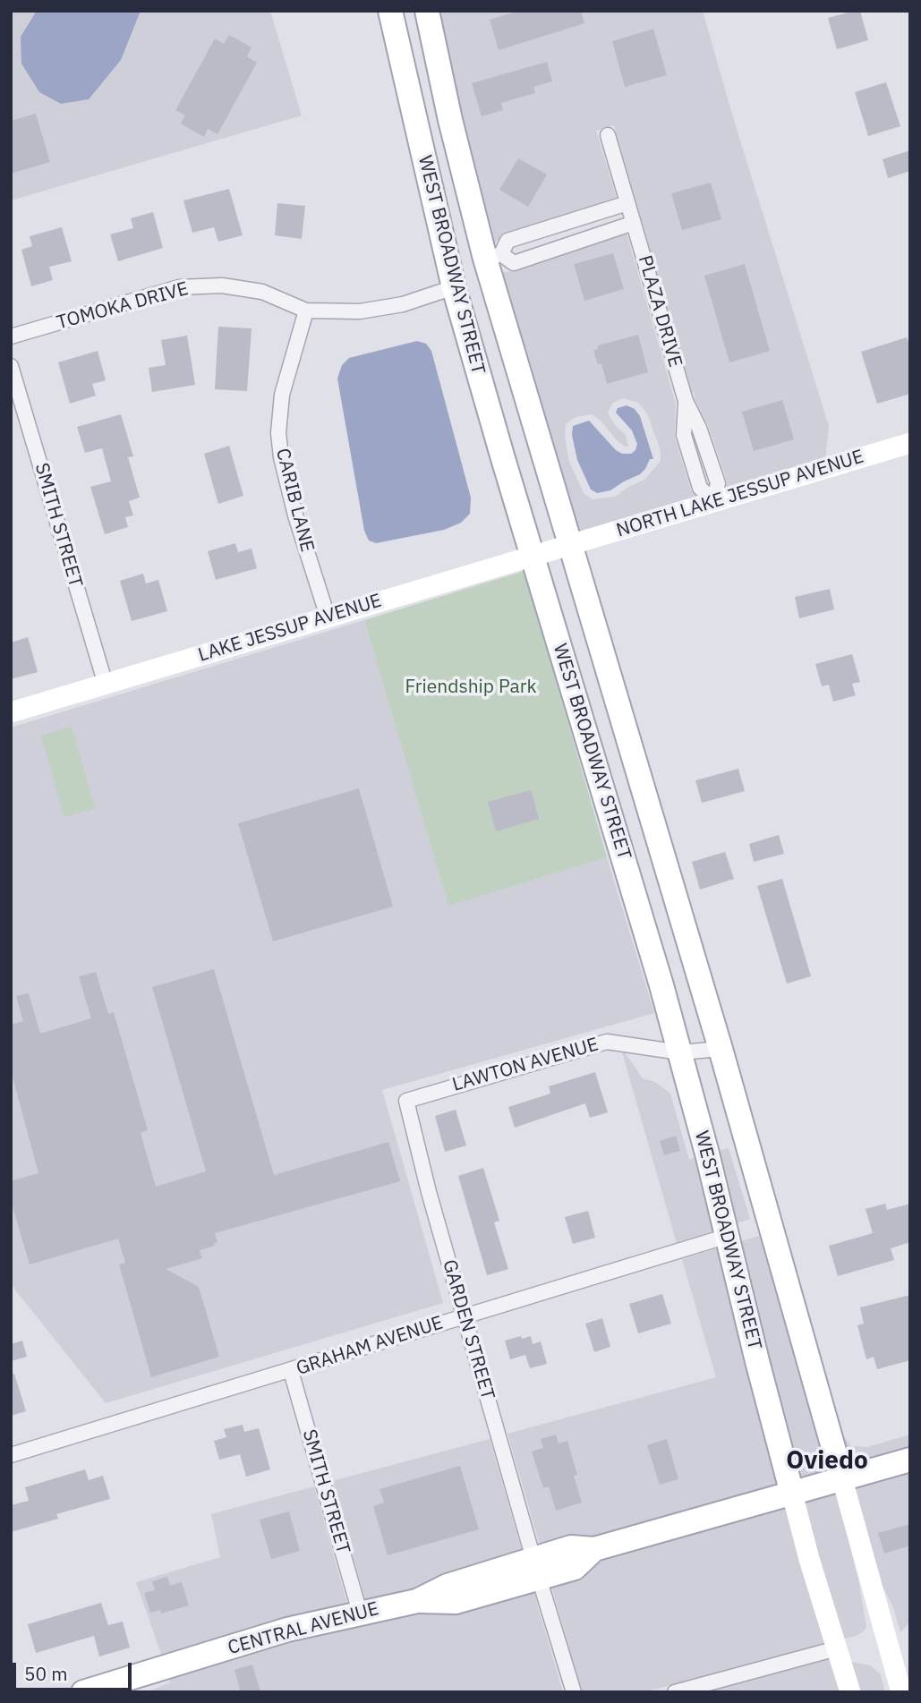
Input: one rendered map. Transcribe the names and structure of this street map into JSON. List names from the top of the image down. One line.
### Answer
{"streets":{"main road":["WEST BROADWAY STREET","CENTRAL AVENUE"],"street":["TOMOKA DRIVE","PLAZA DRIVE","NORTH LAKE JESSUP AVENUE","CARIB LANE","SMITH STREET","LAKE JESSUP AVENUE","LAWTON AVENUE","GARDEN STREET","GRAHAM AVENUE"]},"crossings":[["WEST BROADWAY STREET","TOMOKA DRIVE"],["WEST BROADWAY STREET","NORTH LAKE JESSUP AVENUE"],["WEST BROADWAY STREET","LAKE JESSUP AVENUE"],["WEST BROADWAY STREET","LAWTON AVENUE"],["WEST BROADWAY STREET","GRAHAM AVENUE"],["WEST BROADWAY STREET","CENTRAL AVENUE"],["TOMOKA DRIVE","CARIB LANE"],["PLAZA DRIVE","NORTH LAKE JESSUP AVENUE"],["NORTH LAKE JESSUP AVENUE","LAKE JESSUP AVENUE"],["CARIB LANE","LAKE JESSUP AVENUE"],["SMITH STREET","LAKE JESSUP AVENUE"],["SMITH STREET","GRAHAM AVENUE"],["SMITH STREET","CENTRAL AVENUE"],["LAWTON AVENUE","GARDEN STREET"],["GARDEN STREET","GRAHAM AVENUE"],["GARDEN STREET","CENTRAL AVENUE"]],"districts":["Oviedo"],"parks":["Friendship Park"],"scale_bar":"50 m"}
